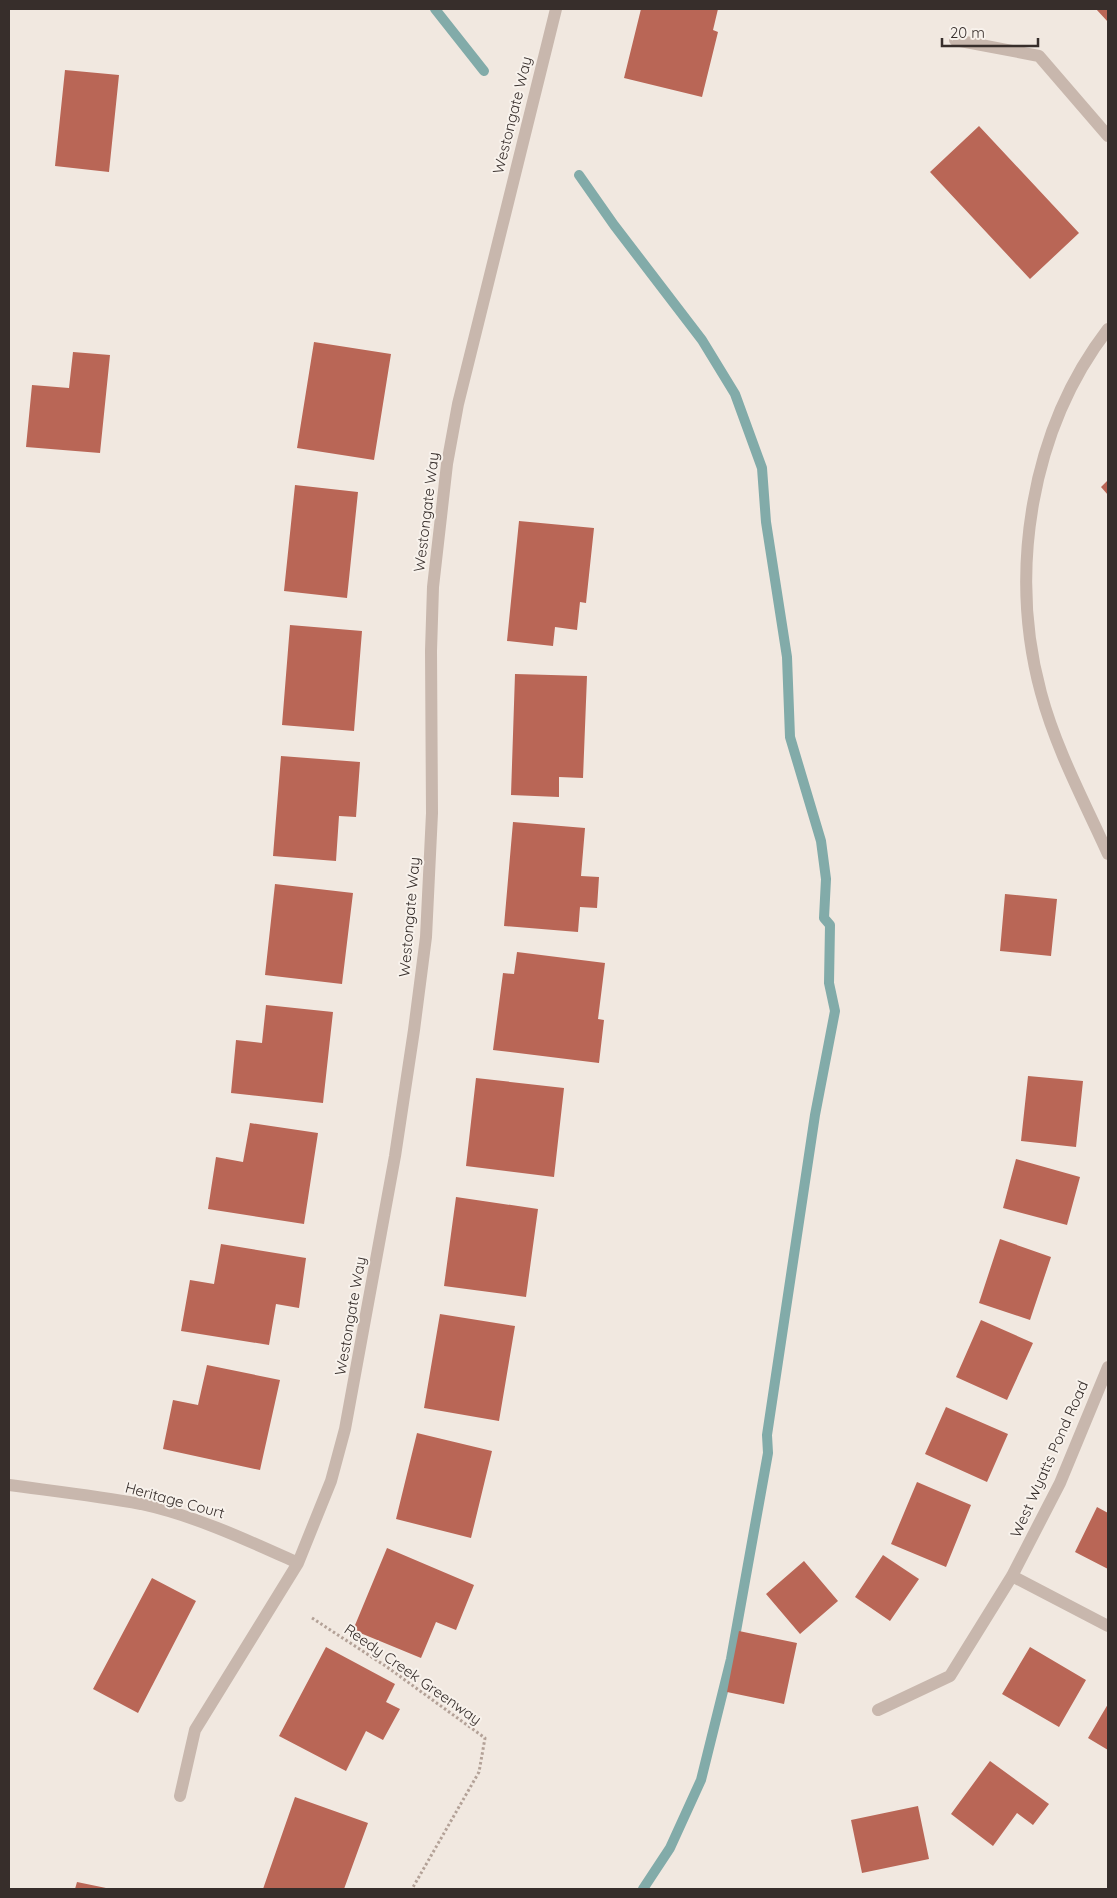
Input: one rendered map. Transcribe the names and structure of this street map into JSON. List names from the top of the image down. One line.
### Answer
{"streets":{"street":["Westongate Way","West Wyatts Pond Road","Heritage Court"],"path":["Reedy Creek Greenway"]},"crossings":[["Westongate Way","Heritage Court"]],"scale_bar":"20 m"}
